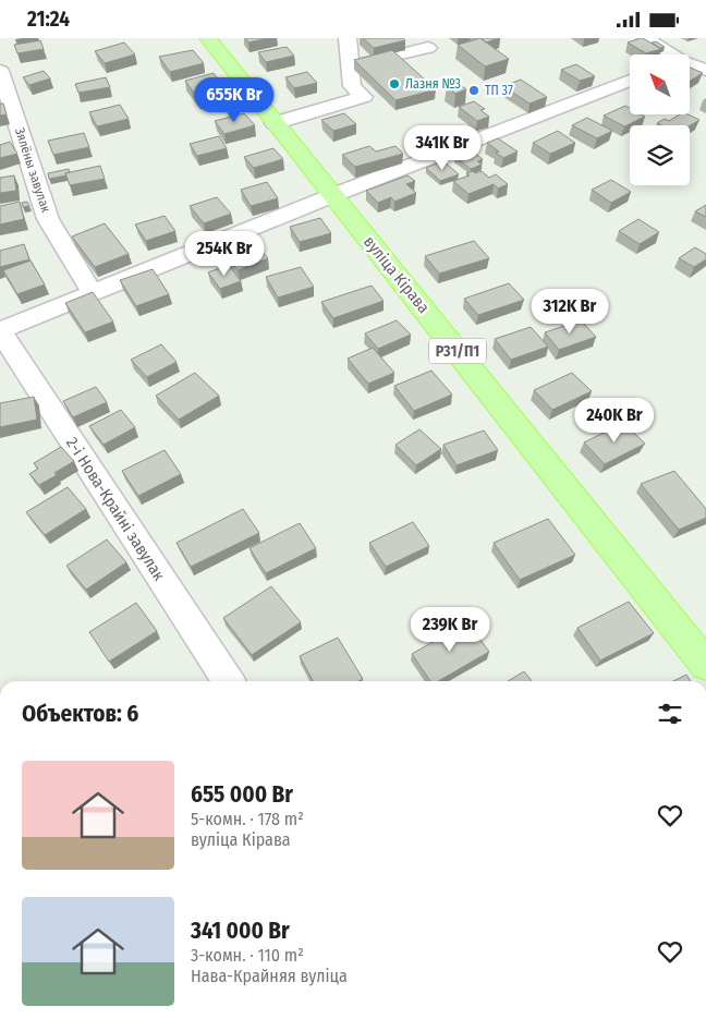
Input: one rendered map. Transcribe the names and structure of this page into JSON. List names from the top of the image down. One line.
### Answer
{"streets":{"main road":["вуліца Кірава","Р31/П1"],"street":["Зялёны завулак","2-і Нова-Крайні завулак"]},"places":["Лазня №3","ТП 37"],"north":"top left","page":{"status":"21:24","price":["655K Br","341K Br","254K Br","312K Br","240K Br","239K Br"],"heading":"Объектов: 6","list":[{"name":"655 000 Br","note":"5-комн. · 178 m² · вуліца Кірава"},{"name":"341 000 Br","note":"3-комн. · 110 m² · Нава-Крайняя вуліца"}]}}
